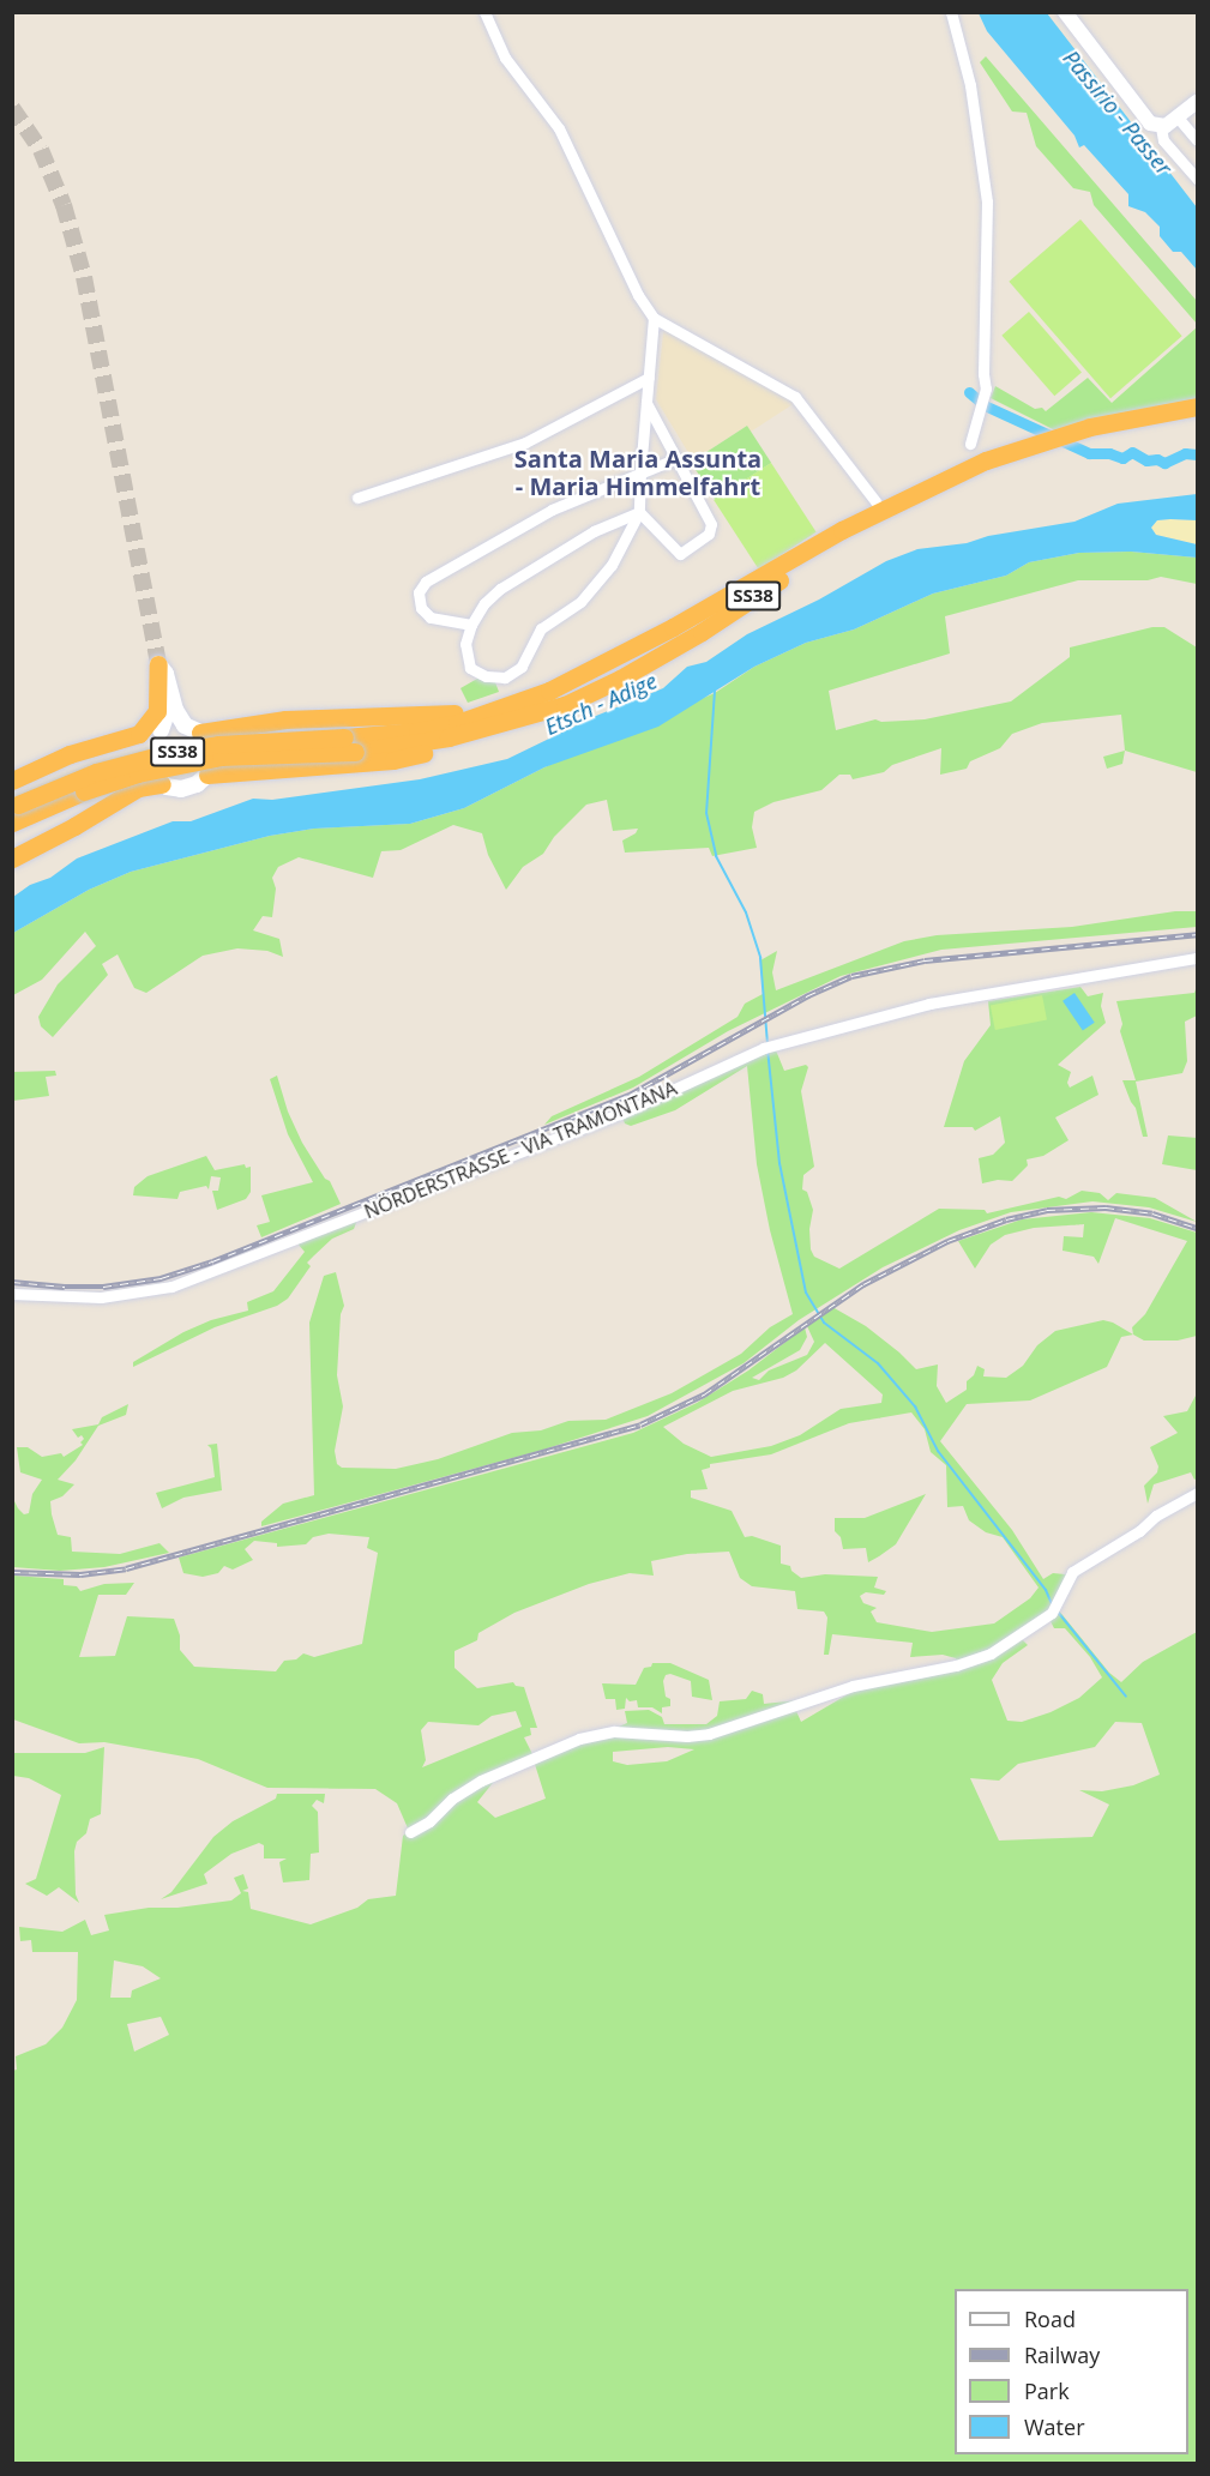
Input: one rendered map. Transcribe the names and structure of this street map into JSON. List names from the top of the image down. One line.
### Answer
{"streets":{"highway":["SS38"],"street":["NÖRDERSTRASSE - VIA TRAMONTANA"]},"districts":["Santa Maria Assunta - Maria Himmelfahrt"],"water":["Passirio - Passer","Etsch - Adige"],"legend":["Road","Railway","Park","Water"]}
